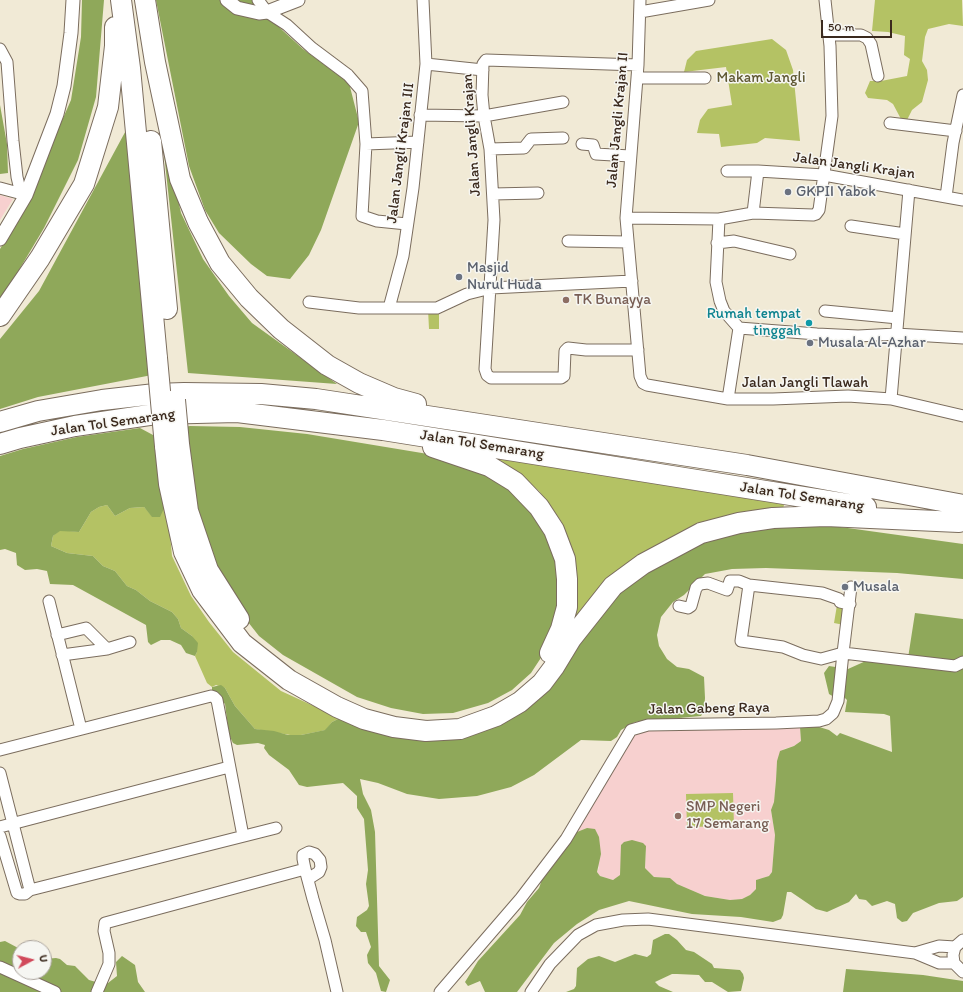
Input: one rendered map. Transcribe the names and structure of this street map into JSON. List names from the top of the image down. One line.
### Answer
{"streets":{"highway":["Jalan Tol Semarang"],"street":["Jalan Jangli Krajan II","Jalan Jangli Krajan","Jalan Jangli Krajan III","Jalan Jangli Tlawah","Jalan Gabeng Raya"]},"crossings":[["Jalan Jangli Krajan II","Jalan Jangli Krajan"],["Jalan Jangli Krajan II","Jalan Jangli Tlawah"]],"parks":["Makam Jangli"],"places":["GKPII Yabok","Masjid Nurul Huda","TK Bunayya","Rumah tempat tinggah","Musala Al-Azhar","Musala","SMP Negeri 17 Semarang"],"scale_bar":"50 m","north":"right"}
